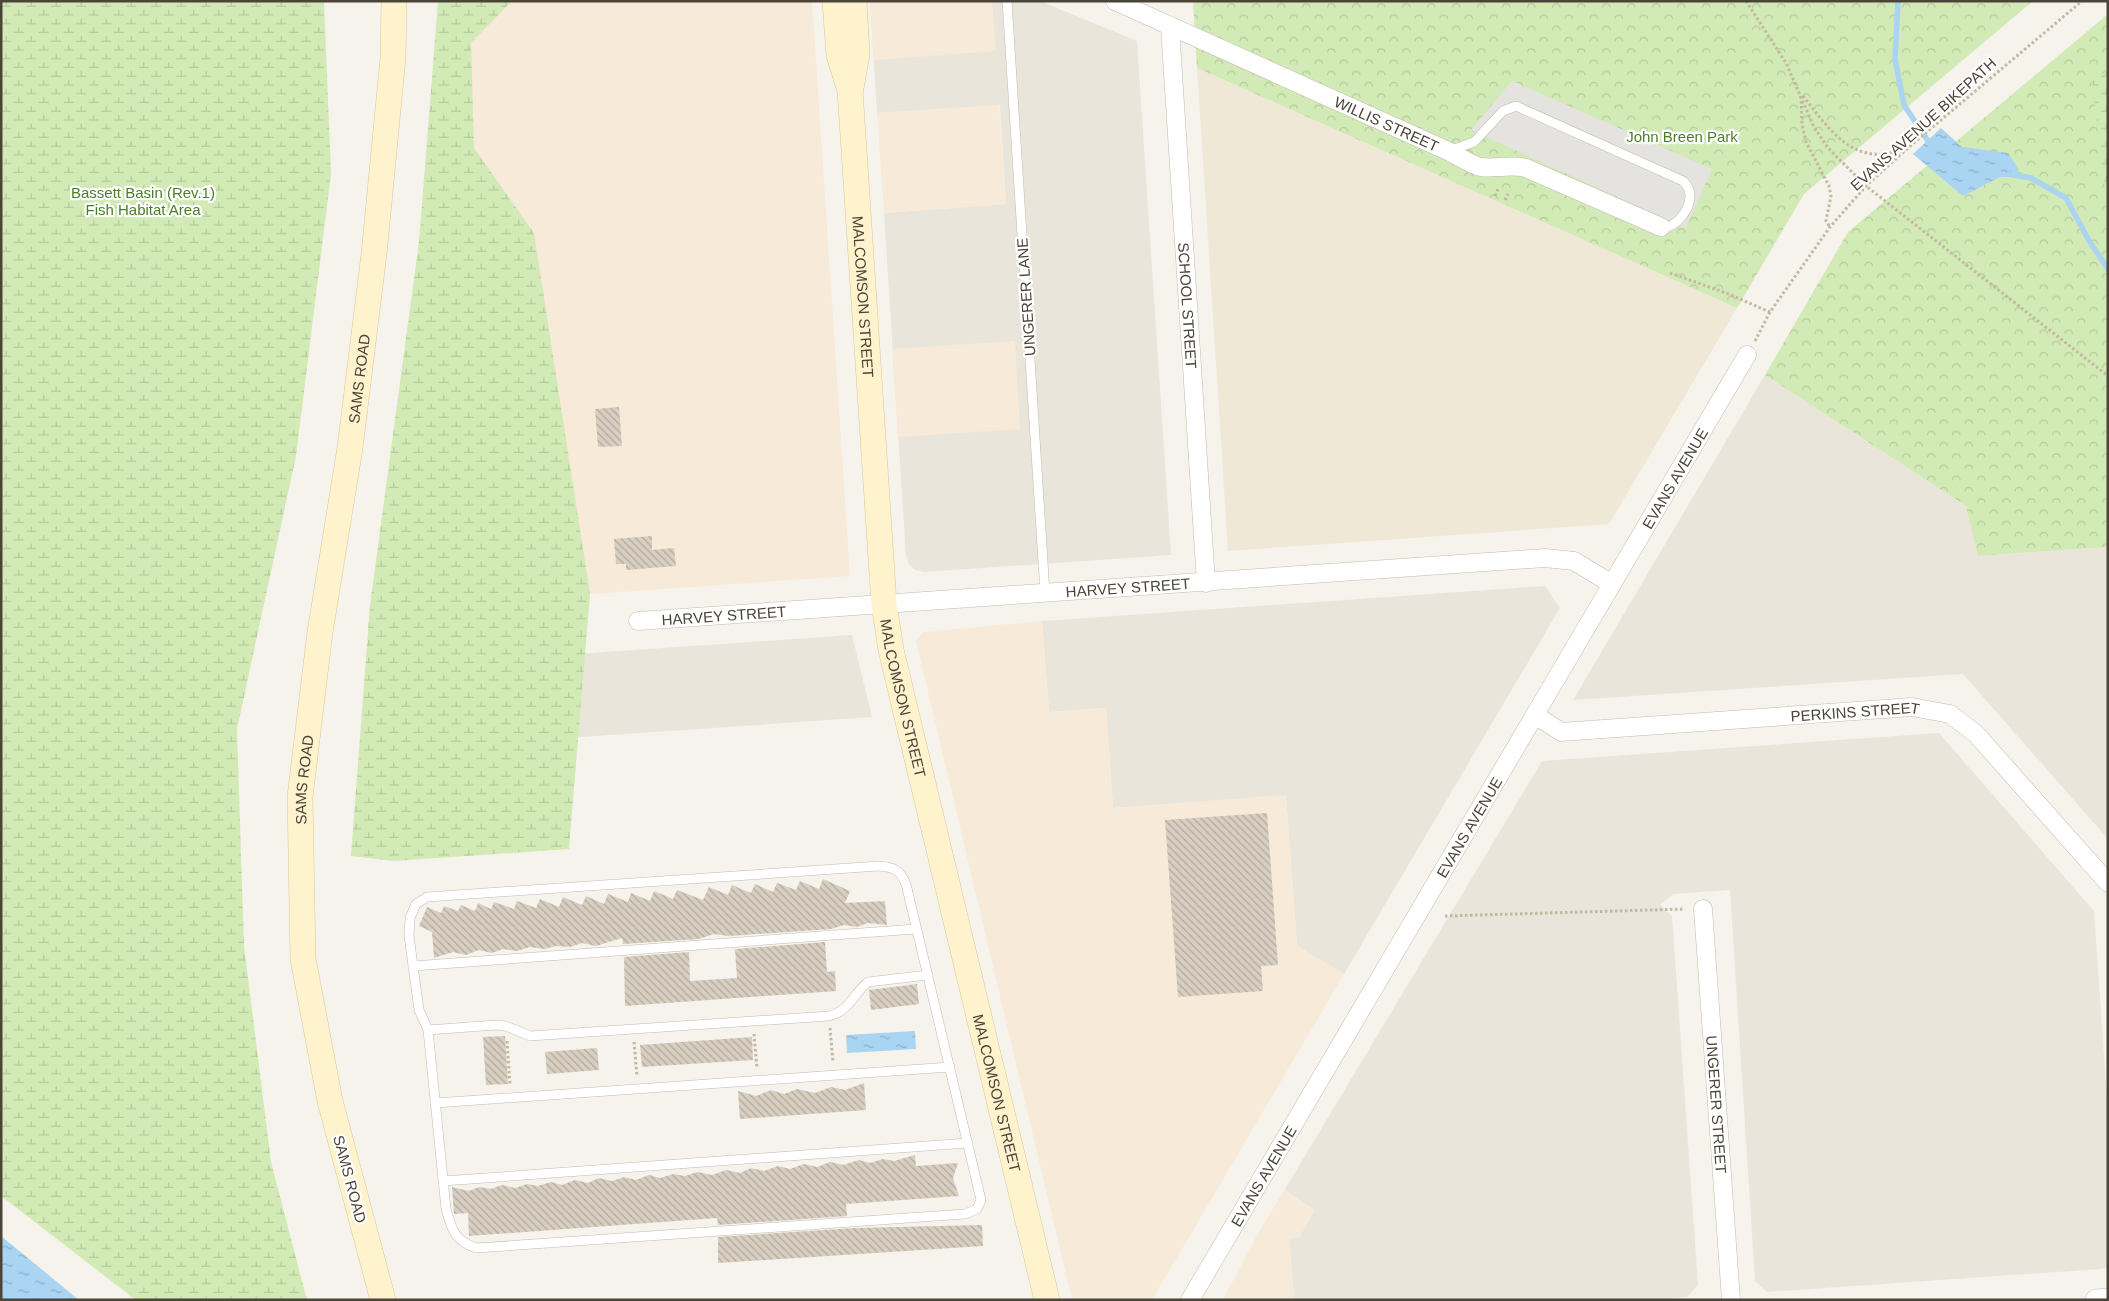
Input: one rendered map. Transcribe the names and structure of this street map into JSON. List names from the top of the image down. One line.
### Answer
{"streets":{"main road":["MALCOMSON STREET","SAMS ROAD"],"street":["WILLIS STREET","SCHOOL STREET","EVANS AVENUE","HARVEY STREET","PERKINS STREET","UNGERER STREET"],"lane":["UNGERER LANE"],"path":["EVANS AVENUE BIKEPATH"]},"crossings":[["WILLIS STREET","SCHOOL STREET"],["EVANS AVENUE BIKEPATH","EVANS AVENUE"],["MALCOMSON STREET","HARVEY STREET"],["UNGERER LANE","HARVEY STREET"],["SCHOOL STREET","HARVEY STREET"],["EVANS AVENUE","HARVEY STREET"],["EVANS AVENUE","PERKINS STREET"]],"parks":["John Breen Park","Bassett Basin (Rev.1) Fish Habitat Area"]}
